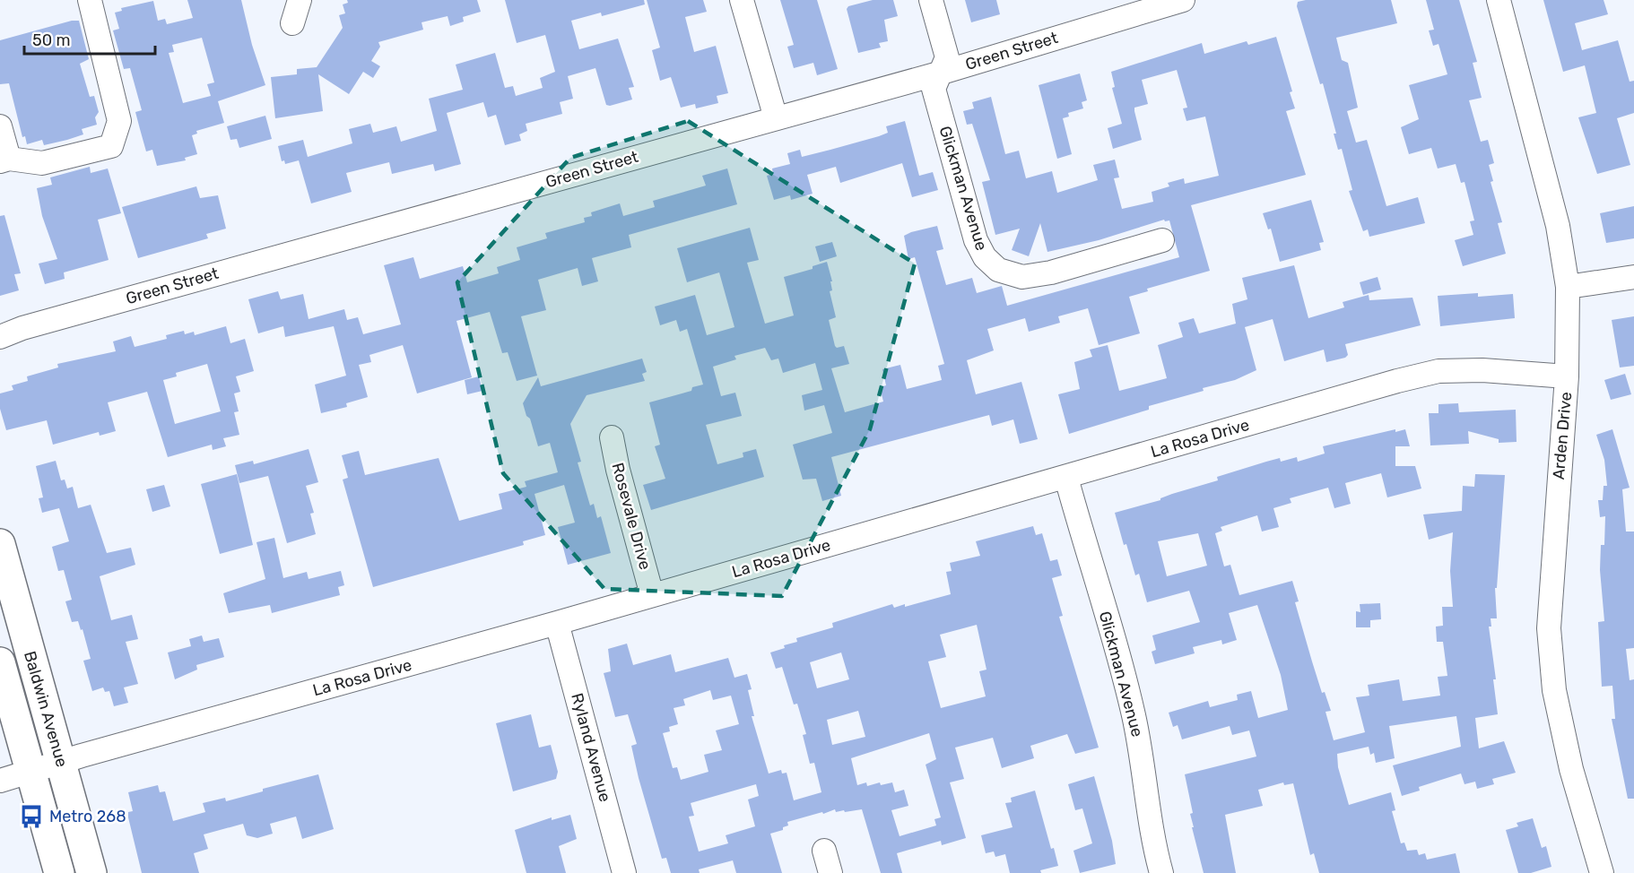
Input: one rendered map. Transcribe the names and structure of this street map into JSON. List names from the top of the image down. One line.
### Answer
{"streets":{"main road":["Baldwin Avenue"],"street":["Green Street","Glickman Avenue","Arden Drive","La Rosa Drive","Rosevale Drive","Ryland Avenue"]},"crossings":[["Green Street","Glickman Avenue"],["Glickman Avenue","La Rosa Drive"],["Arden Drive","La Rosa Drive"],["La Rosa Drive","Rosevale Drive"],["La Rosa Drive","Baldwin Avenue"],["La Rosa Drive","Ryland Avenue"]],"places":{"bus stop":["Metro 268"]},"scale_bar":"50 m"}
